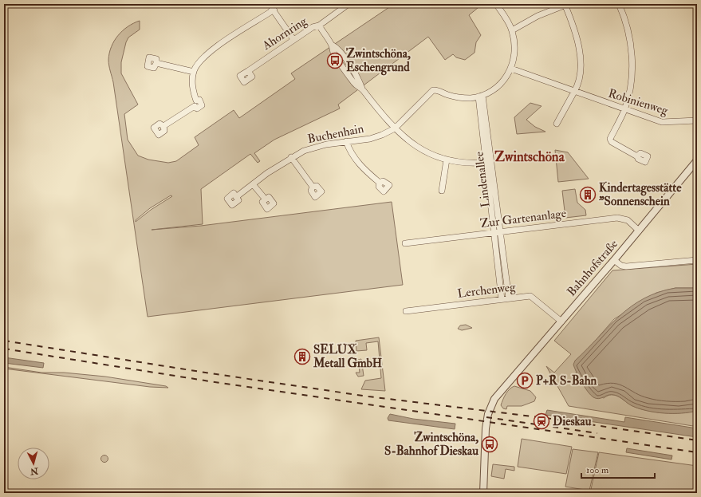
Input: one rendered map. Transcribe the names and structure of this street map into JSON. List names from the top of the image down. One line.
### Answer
{"streets":{"street":["Ahornring","Robinienweg","Buchenhain","Lindenallee","Zur Gartenanlage","Bahnhofstraße","Lerchenweg"]},"crossings":[["Lindenallee","Zur Gartenanlage"],["Lindenallee","Lerchenweg"],["Zur Gartenanlage","Bahnhofstraße"],["Bahnhofstraße","Lerchenweg"]],"districts":["Zwintschöna"],"places":{"bus stop":["Zwintschöna, Eschengrund","Zwintschöna, S-Bahnhof Dieskau"],"building":["Kindertagesstätte \"Sonnenschein","SELUX Metall GmbH"],"parking":["P+R S-Bahn"],"station":["Dieskau"]},"scale_bar":"100 m","north":"bottom"}
